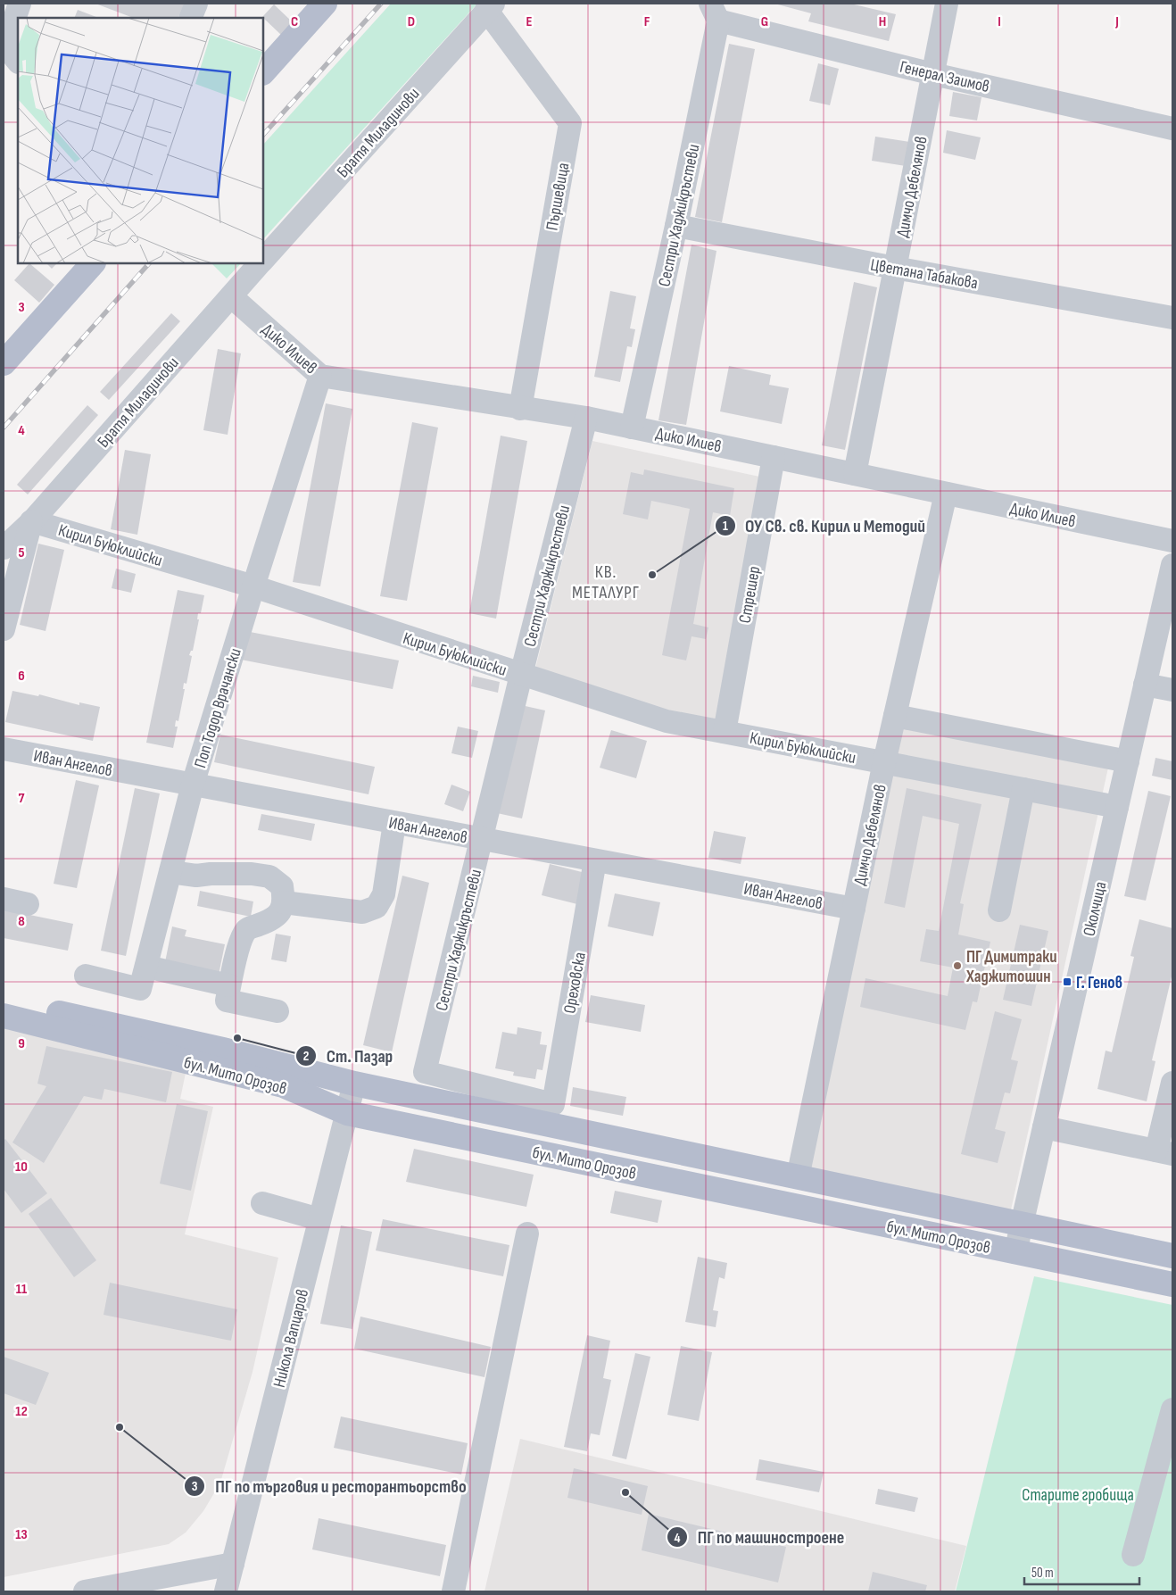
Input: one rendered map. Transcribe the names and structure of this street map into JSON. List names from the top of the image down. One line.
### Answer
{"streets":{"main road":["бул. Мито Орозов"],"street":["Генерал Заимов","Братя Миладинови","Димчо Дебелянов","Пършевица","Сестри Хаджикръстеви","Цветана Табакова","Дико Илиев","Кирил Буюклийски","Стрешер","Поп Тодор Врачански","Иван Ангелов","Околчица","Ореховска","Никола Вапцаров"]},"crossings":[["Генерал Заимов","Димчо Дебелянов"],["Генерал Заимов","Сестри Хаджикръстеви"],["Братя Миладинови","Пършевица"],["Братя Миладинови","Дико Илиев"],["Братя Миладинови","Кирил Буюклийски"],["Димчо Дебелянов","Цветана Табакова"],["Димчо Дебелянов","Дико Илиев"],["Димчо Дебелянов","Кирил Буюклийски"],["Димчо Дебелянов","Иван Ангелов"],["Димчо Дебелянов","бул. Мито Орозов"],["Пършевица","Дико Илиев"],["Сестри Хаджикръстеви","Цветана Табакова"],["Сестри Хаджикръстеви","Дико Илиев"],["Сестри Хаджикръстеви","Кирил Буюклийски"],["Сестри Хаджикръстеви","Иван Ангелов"],["Сестри Хаджикръстеви","Ореховска"],["Дико Илиев","Стрешер"],["Дико Илиев","Поп Тодор Врачански"],["Кирил Буюклийски","Стрешер"],["Кирил Буюклийски","Поп Тодор Врачански"],["Кирил Буюклийски","Околчица"],["Поп Тодор Врачански","Иван Ангелов"],["Иван Ангелов","Ореховска"],["Околчица","бул. Мито Орозов"],["бул. Мито Орозов","Никола Вапцаров"]],"districts":["КВ. МЕТАЛУРГ"],"parks":["Старите гробища"],"places":{"other":["ОУ Св. св. Кирил и Методий","ПГ Димитраки Хаджитошин","Ст. Пазар","ПГ по търговия и ресторантьорство","ПГ по машиностроене"],"transit":["Г. Генов"]},"scale_bar":"50 m","grid":{"columns":["C","D","E","F","G","H","I","J"],"rows":["3","4","5","6","7","8","9","10","11","12","13"]}}
